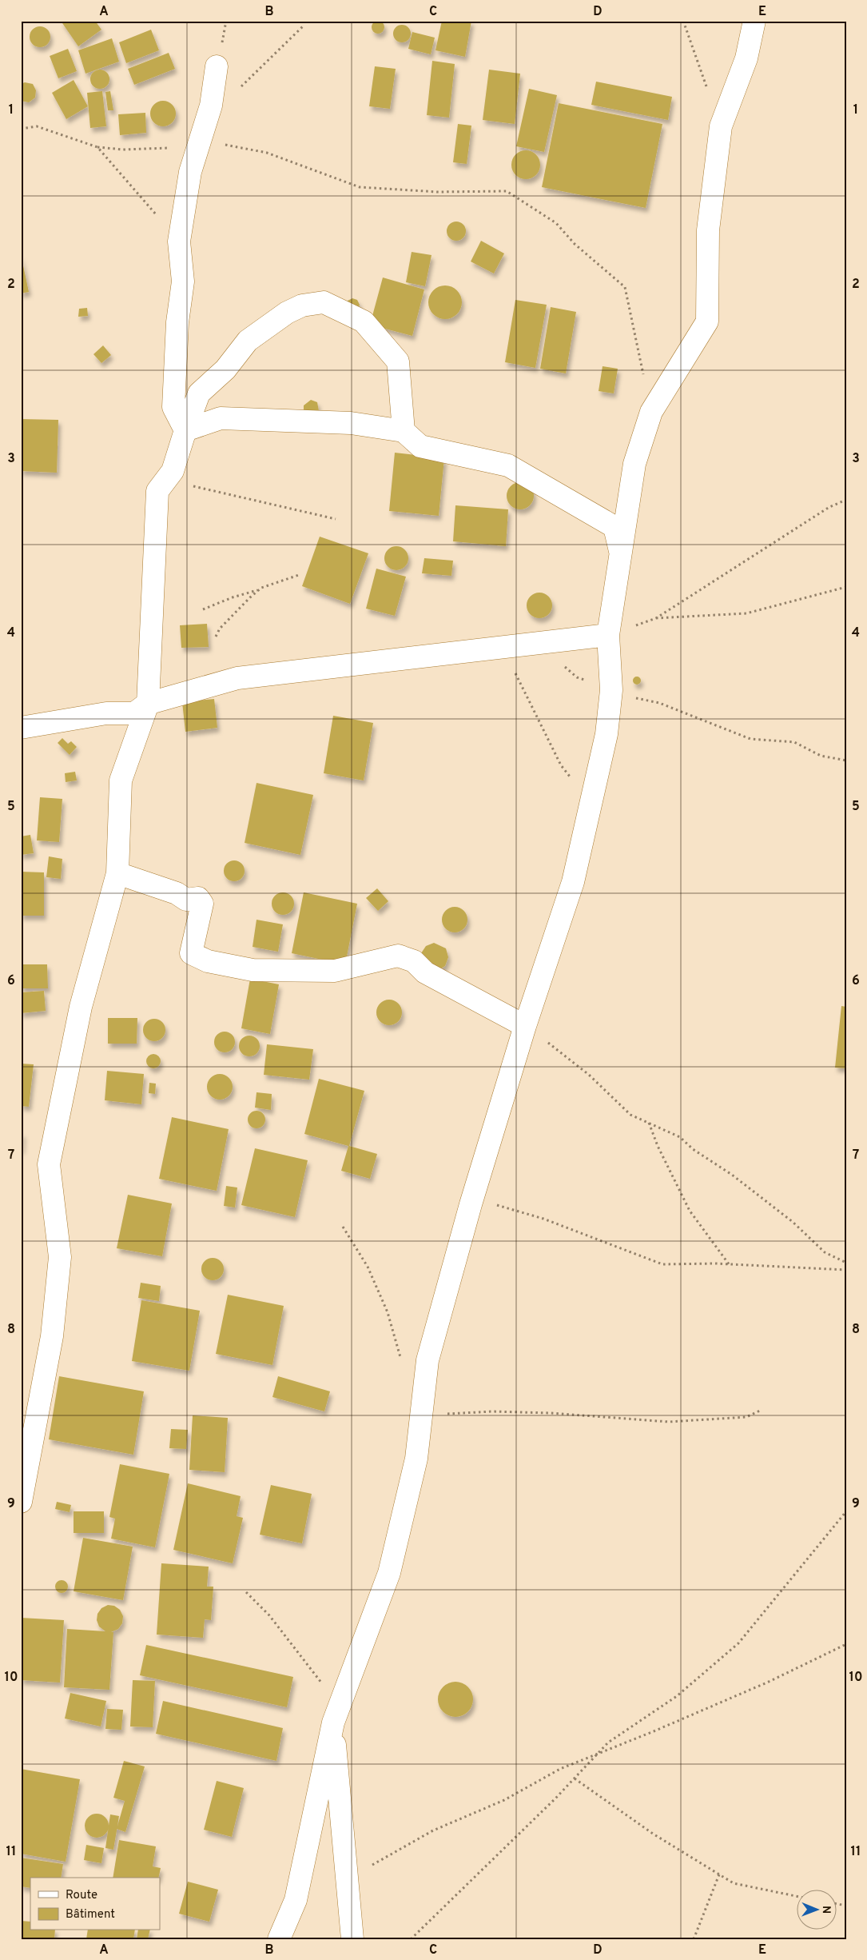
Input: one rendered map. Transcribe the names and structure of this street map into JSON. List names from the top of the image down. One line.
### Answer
{"legend":["Route","Bâtiment"],"north":"right","grid":{"columns":["A","B","C","D","E"],"rows":["1","2","3","4","5","6","7","8","9","10","11"]}}
